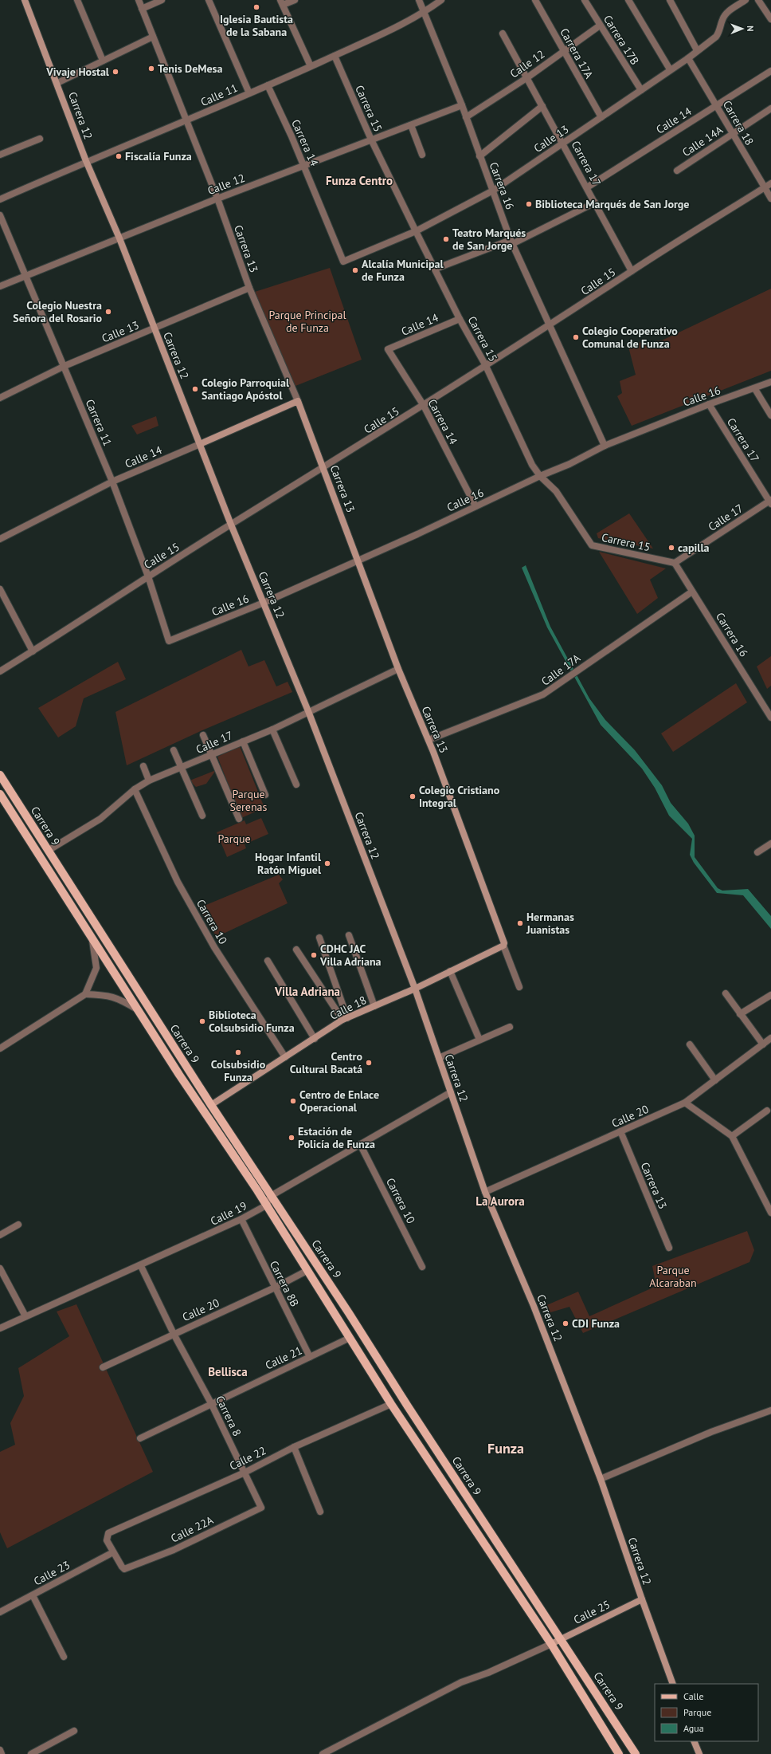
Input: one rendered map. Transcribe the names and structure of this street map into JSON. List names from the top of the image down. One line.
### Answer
{"streets":{"main road":["Carrera 12","Calle 14","Carrera 13","Carrera 9","Calle 18","Calle 25"],"street":["Carrera 17B","Carrera 17A","Calle 12","Calle 11","Carrera 15","Carrera 18","Calle 13","Calle 14A","Carrera 14","Carrera 17","Carrera 16","Calle 15","Calle 16","Carrera 11","Calle 17","Calle 17A","Carrera 10","Calle 20","Calle 19","Carrera 8B","Calle 21","Carrera 8","Calle 22","Calle 22A","Calle 23"]},"crossings":[["Carrera 17B","Calle 12"],["Carrera 17B","Calle 13"],["Carrera 17A","Calle 12"],["Carrera 17A","Calle 13"],["Calle 12","Carrera 15"],["Calle 12","Carrera 12"],["Calle 12","Carrera 14"],["Calle 12","Carrera 17"],["Calle 12","Carrera 16"],["Calle 12","Carrera 13"],["Calle 12","Carrera 11"],["Calle 11","Carrera 15"],["Calle 11","Carrera 12"],["Calle 11","Carrera 14"],["Calle 11","Carrera 16"],["Calle 11","Carrera 13"],["Carrera 15","Calle 14"],["Carrera 15","Calle 13"],["Carrera 15","Carrera 16"],["Carrera 15","Calle 15"],["Carrera 15","Calle 16"],["Carrera 15","Calle 17"],["Carrera 12","Calle 14"],["Carrera 12","Calle 13"],["Carrera 12","Calle 15"],["Carrera 12","Calle 16"],["Carrera 12","Calle 17"],["Carrera 12","Calle 18"],["Carrera 12","Calle 20"],["Carrera 12","Calle 25"],["Calle 14","Carrera 18"],["Calle 14","Carrera 14"],["Calle 14","Carrera 17"],["Calle 14","Carrera 13"],["Calle 14","Carrera 11"],["Carrera 18","Calle 13"],["Carrera 18","Calle 14A"],["Carrera 18","Calle 15"],["Calle 13","Carrera 14"],["Calle 13","Carrera 17"],["Calle 13","Carrera 16"],["Calle 13","Carrera 13"],["Calle 13","Carrera 11"],["Carrera 14","Calle 15"],["Carrera 14","Calle 16"],["Carrera 17","Calle 15"],["Carrera 17","Calle 16"],["Carrera 17","Calle 17"],["Carrera 16","Calle 15"],["Carrera 16","Calle 16"],["Carrera 16","Calle 17"],["Carrera 16","Calle 17A"],["Carrera 13","Calle 15"],["Carrera 13","Calle 16"],["Carrera 13","Calle 17"],["Carrera 13","Calle 17A"],["Carrera 13","Calle 18"],["Carrera 13","Calle 20"],["Calle 15","Carrera 11"],["Calle 16","Carrera 11"],["Calle 17","Carrera 9"],["Calle 17","Carrera 10"],["Carrera 9","Calle 18"],["Carrera 9","Calle 20"],["Carrera 9","Calle 19"],["Carrera 9","Calle 21"],["Carrera 9","Calle 22"],["Carrera 9","Calle 25"],["Carrera 10","Calle 18"],["Calle 20","Carrera 8B"],["Calle 20","Carrera 8"],["Calle 19","Carrera 8B"],["Calle 19","Carrera 8"],["Carrera 8B","Calle 21"],["Calle 21","Carrera 8"],["Carrera 8","Calle 22"],["Carrera 8","Calle 22A"],["Calle 22","Calle 22A"],["Calle 22","Calle 23"],["Calle 22A","Calle 23"]],"districts":["Funza Centro","Villa Adriana","La Aurora","Bellisca","Funza"],"parks":["Parque Principal de Funza","Parque Serenas","Parque","Parque Alcaraban"],"places":["Iglesia Bautista de la Sabana","Tenis DeMesa","Vivaje Hostal","Fiscalía Funza","Biblioteca Marqués de San Jorge","Teatro Marqués de San Jorge","Alcalía Municipal de Funza","Colegio Nuestra Señora del Rosario","Colegio Cooperativo Comunal de Funza","Colegio Parroquial Santiago Apóstol","capilla","Colegio Cristiano Integral","Hogar Infantil Ratón Miguel","Hermanas Juanistas","CDHC JAC Villa Adriana","Biblioteca Colsubsidio Funza","Colsubsidio Funza","Centro Cultural Bacatá","Centro de Enlace Operacional","Estación de Policía de Funza","CDI Funza"],"legend":["Calle","Parque","Agua"],"north":"right"}
